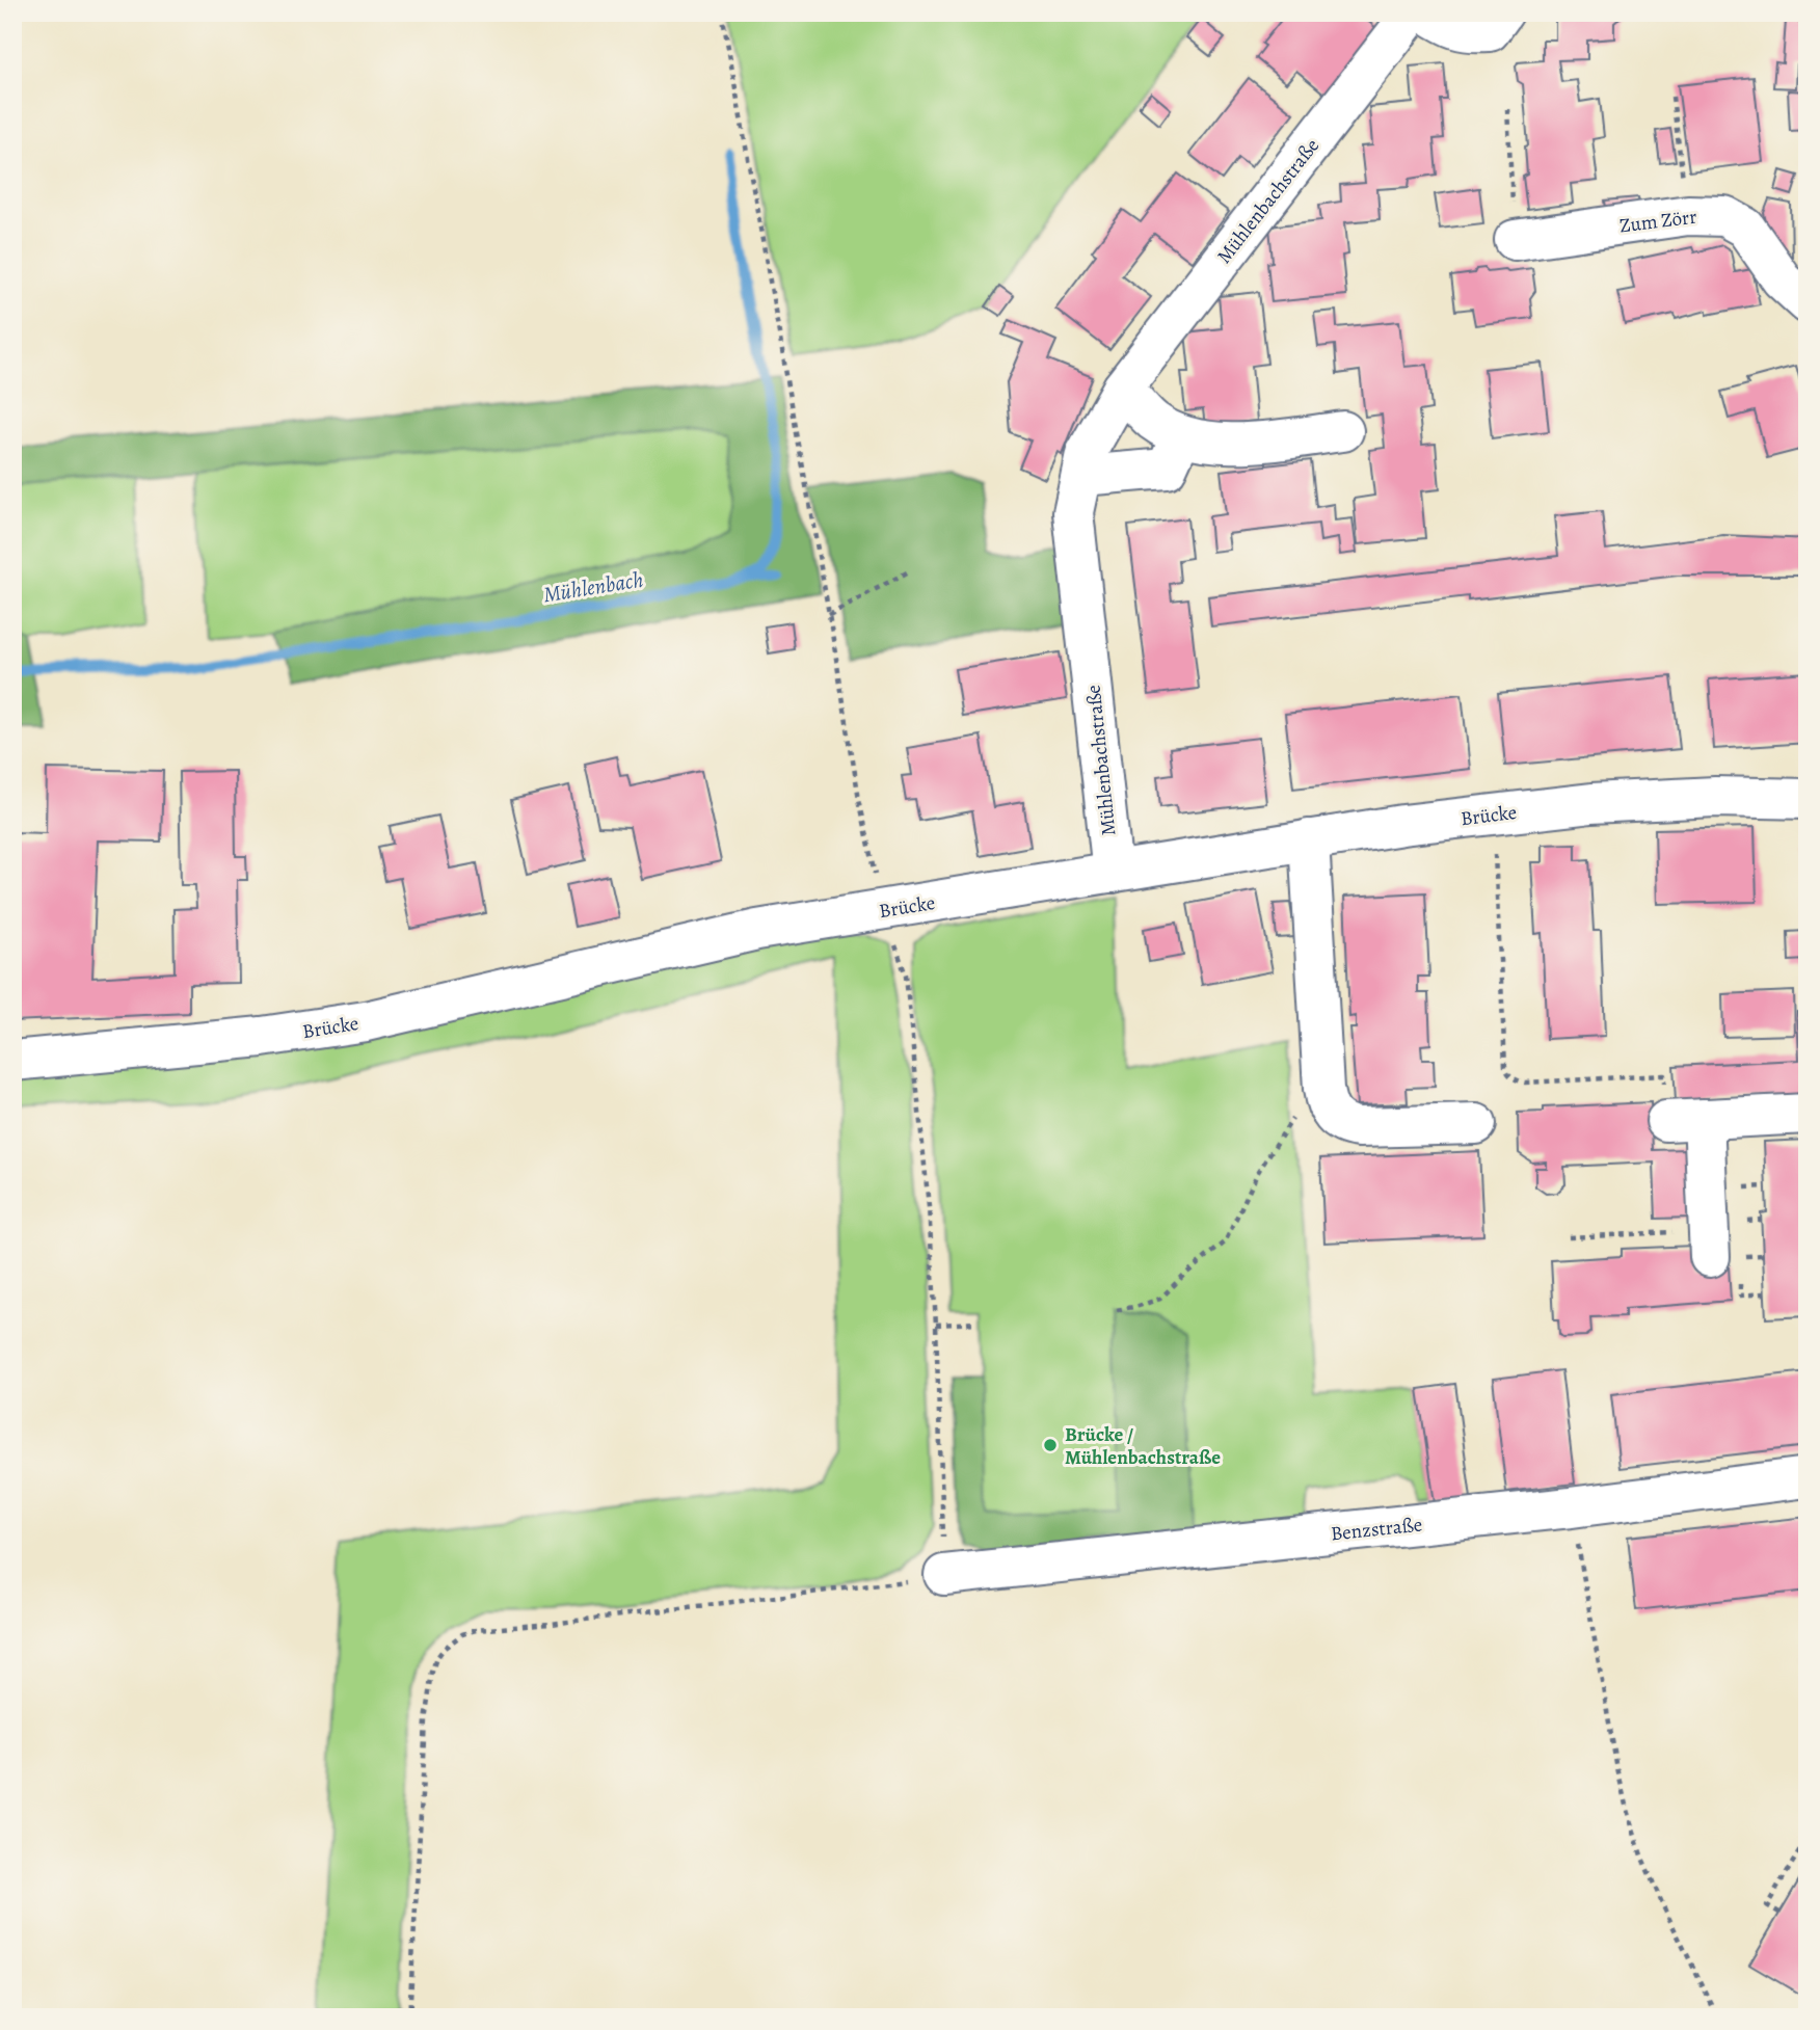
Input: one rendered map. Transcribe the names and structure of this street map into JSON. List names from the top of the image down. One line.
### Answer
{"streets":{"street":["Mühlenbachstraße","Zum Zörr","Brücke","Benzstraße"]},"crossings":[["Mühlenbachstraße","Brücke"]],"water":["Mühlenbach"],"places":["Brücke / Mühlenbachstraße"]}
